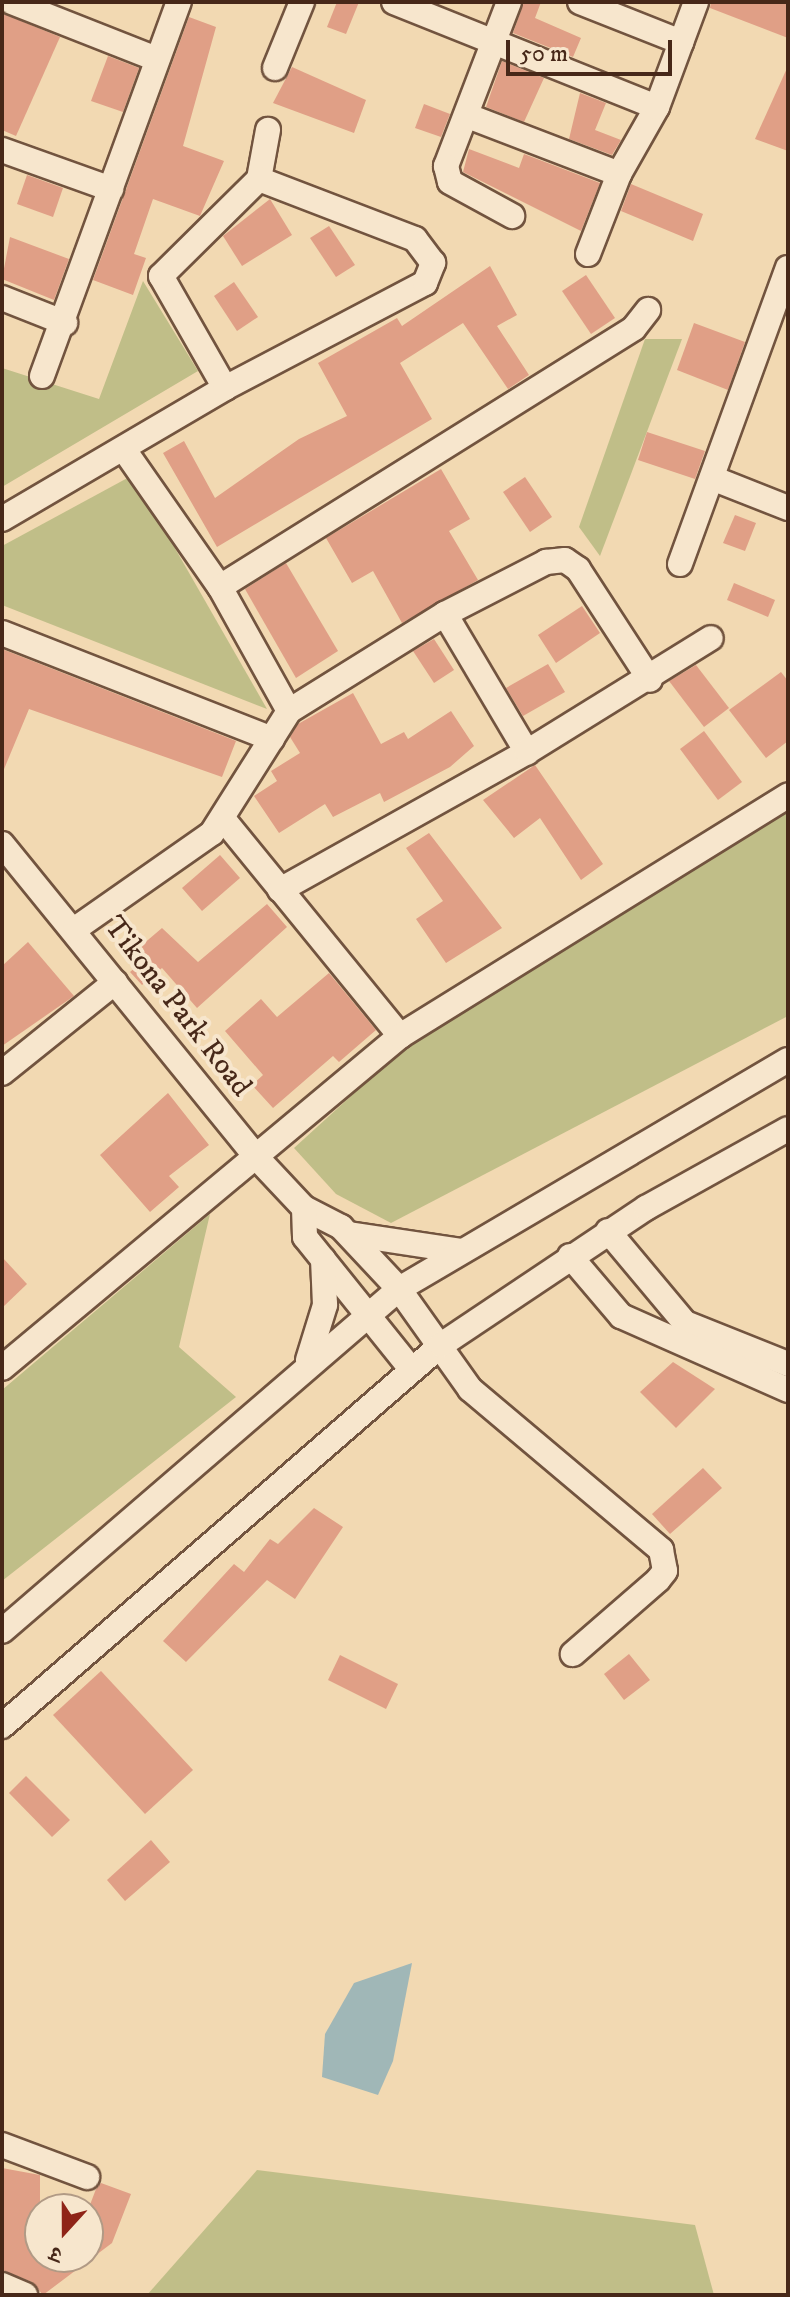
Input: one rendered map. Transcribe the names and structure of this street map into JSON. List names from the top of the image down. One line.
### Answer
{"streets":{"street":["Tikona Park Road"]},"scale_bar":"50 m","north":"bottom"}
